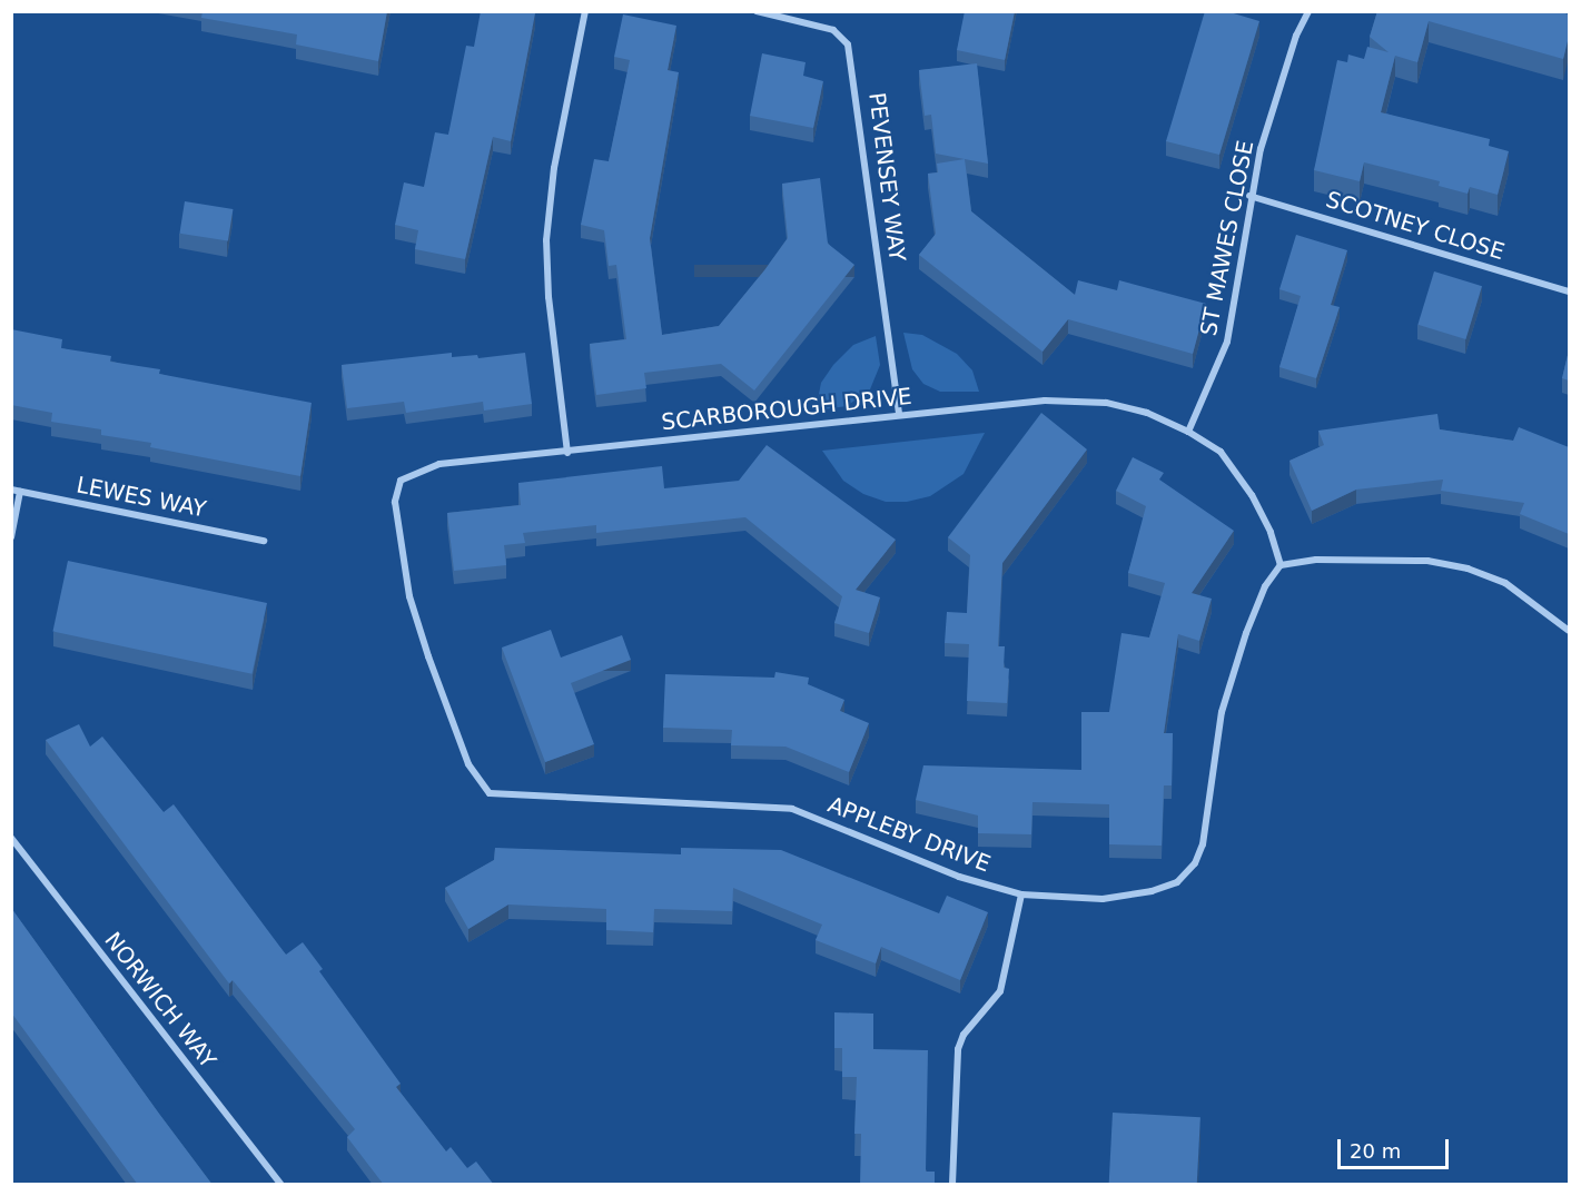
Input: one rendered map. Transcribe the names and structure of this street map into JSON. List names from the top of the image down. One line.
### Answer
{"streets":{"street":["PEVENSEY WAY","SCOTNEY CLOSE","ST MAWES CLOSE","SCARBOROUGH DRIVE","LEWES WAY","APPLEBY DRIVE","NORWICH WAY"]},"crossings":[["PEVENSEY WAY","SCARBOROUGH DRIVE"],["SCOTNEY CLOSE","ST MAWES CLOSE"],["ST MAWES CLOSE","SCARBOROUGH DRIVE"],["SCARBOROUGH DRIVE","APPLEBY DRIVE"]],"scale_bar":"20 m"}
